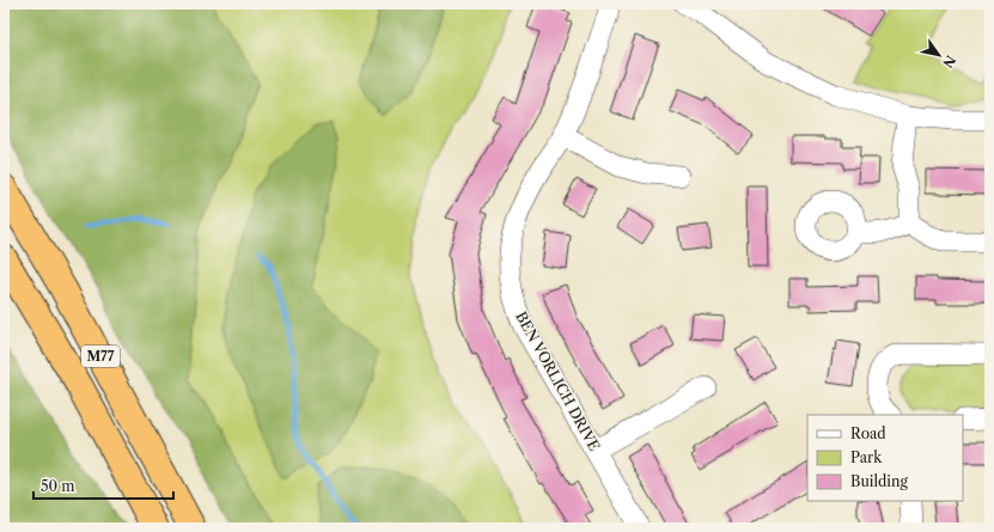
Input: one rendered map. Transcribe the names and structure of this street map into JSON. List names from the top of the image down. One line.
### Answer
{"streets":{"highway":["M77"],"street":["BEN VORLICH DRIVE"]},"legend":["Road","Park","Building"],"scale_bar":"50 m","north":"bottom right"}
